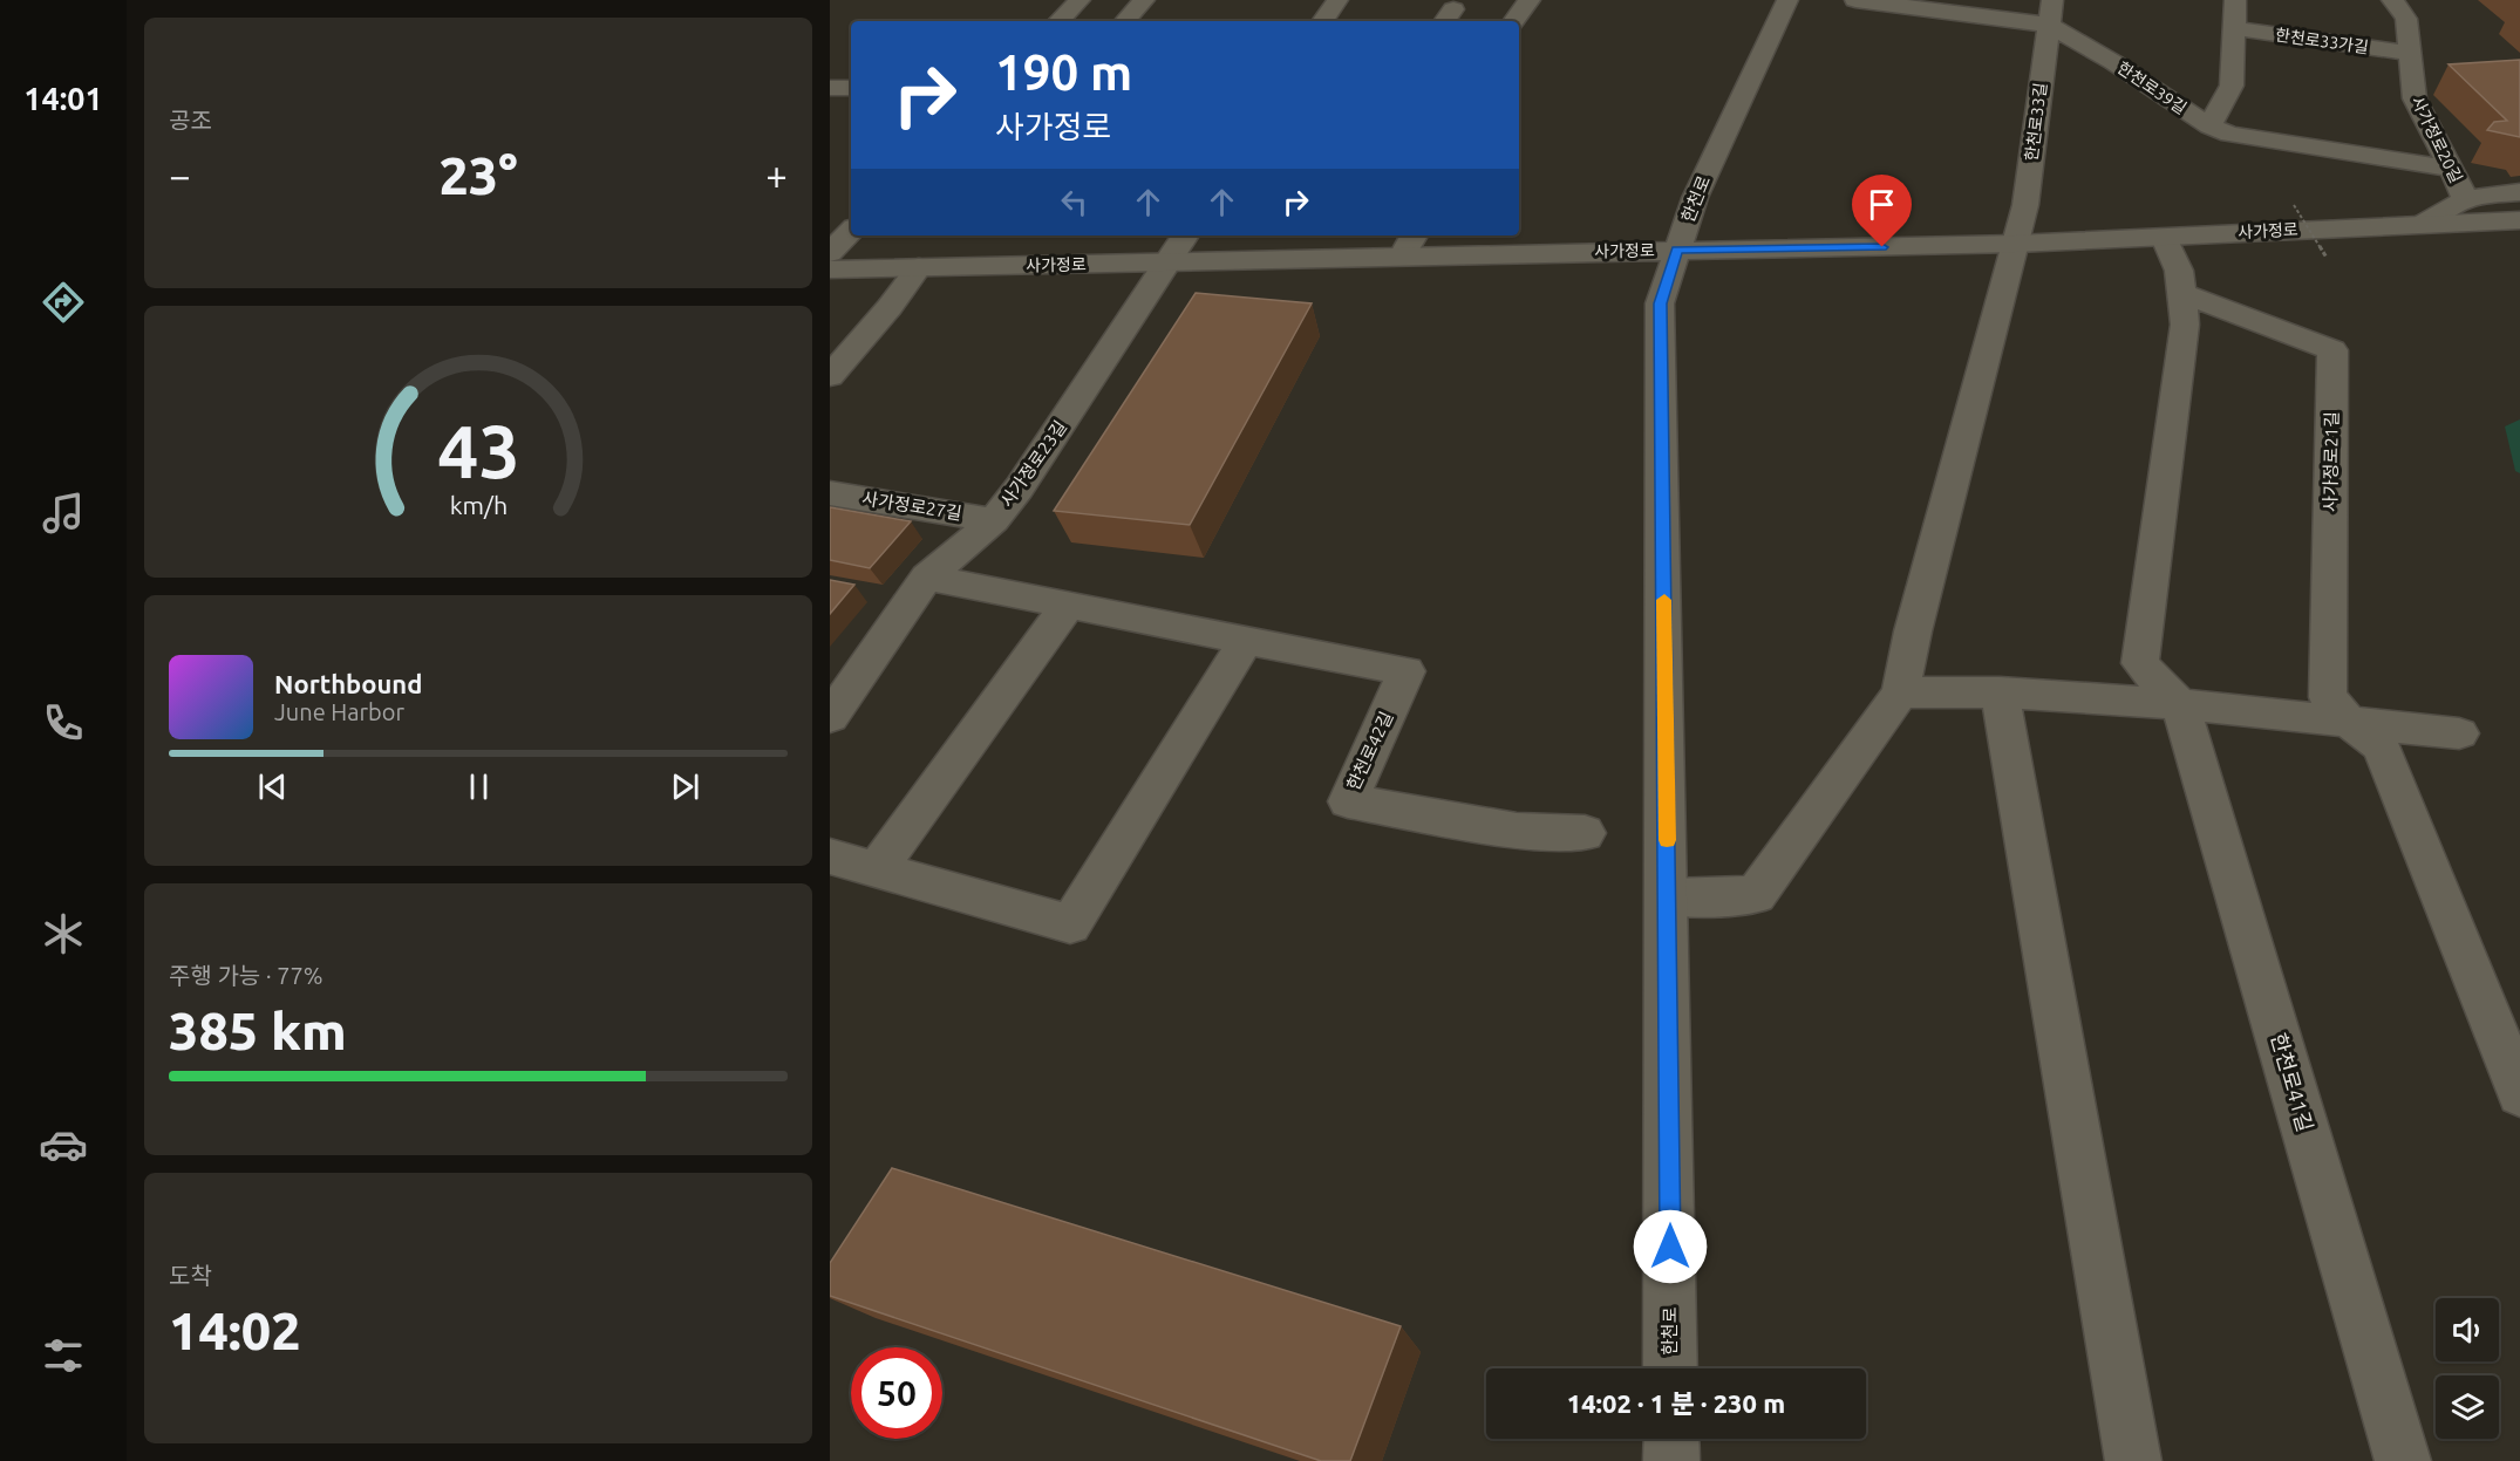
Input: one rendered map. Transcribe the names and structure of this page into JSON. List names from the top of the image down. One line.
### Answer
{"streets":{"street":["한천로33가길","한천로39길","한천로33길","사가정로20길","한천로","사가정로","사가정로21길","사가정로23길","사가정로27길","한천로42길","한천로41길"]},"crossings":[["한천로33가길","사가정로20길"],["한천로39길","한천로33길"],["한천로39길","사가정로20길"],["한천로33길","사가정로"],["한천로","사가정로"],["사가정로","사가정로23길"],["사가정로23길","사가정로27길"],["사가정로23길","한천로42길"]],"page":{"tabs":"14:01","tile":["공조",["주행 가능 · 77%","385 km"],["도착","14:02"]],"turn":["190 m","사가정로"],"heat":["−","23°","+"],"song":["Northbound","June Harbor"],"limit":"50","trip":"14:02 · 1 분 · 230 m","gauge":["43","km/h"]}}
